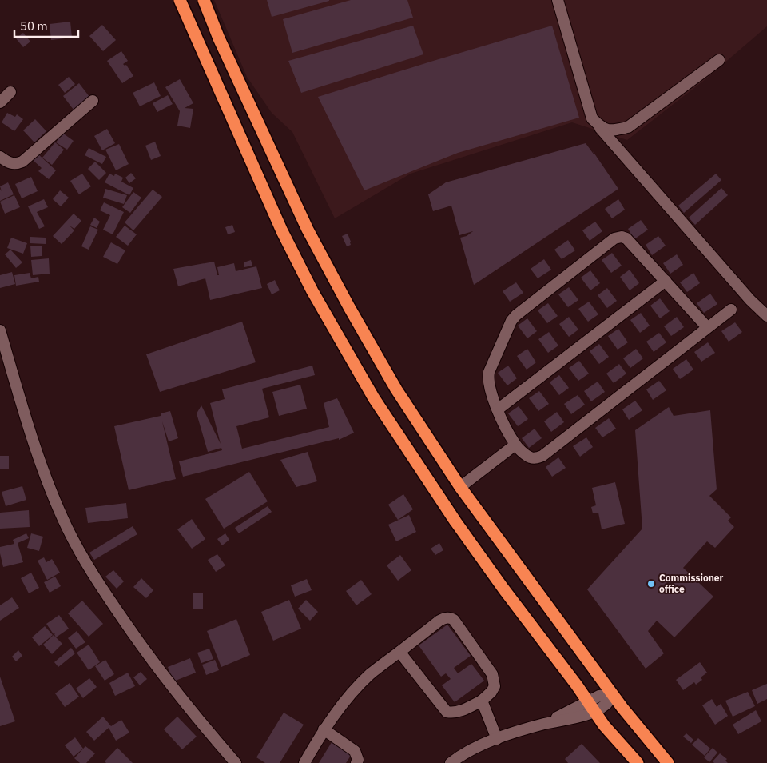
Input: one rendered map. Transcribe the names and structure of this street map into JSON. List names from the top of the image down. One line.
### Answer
{"places":["Commissioner office"],"scale_bar":"50 m"}
